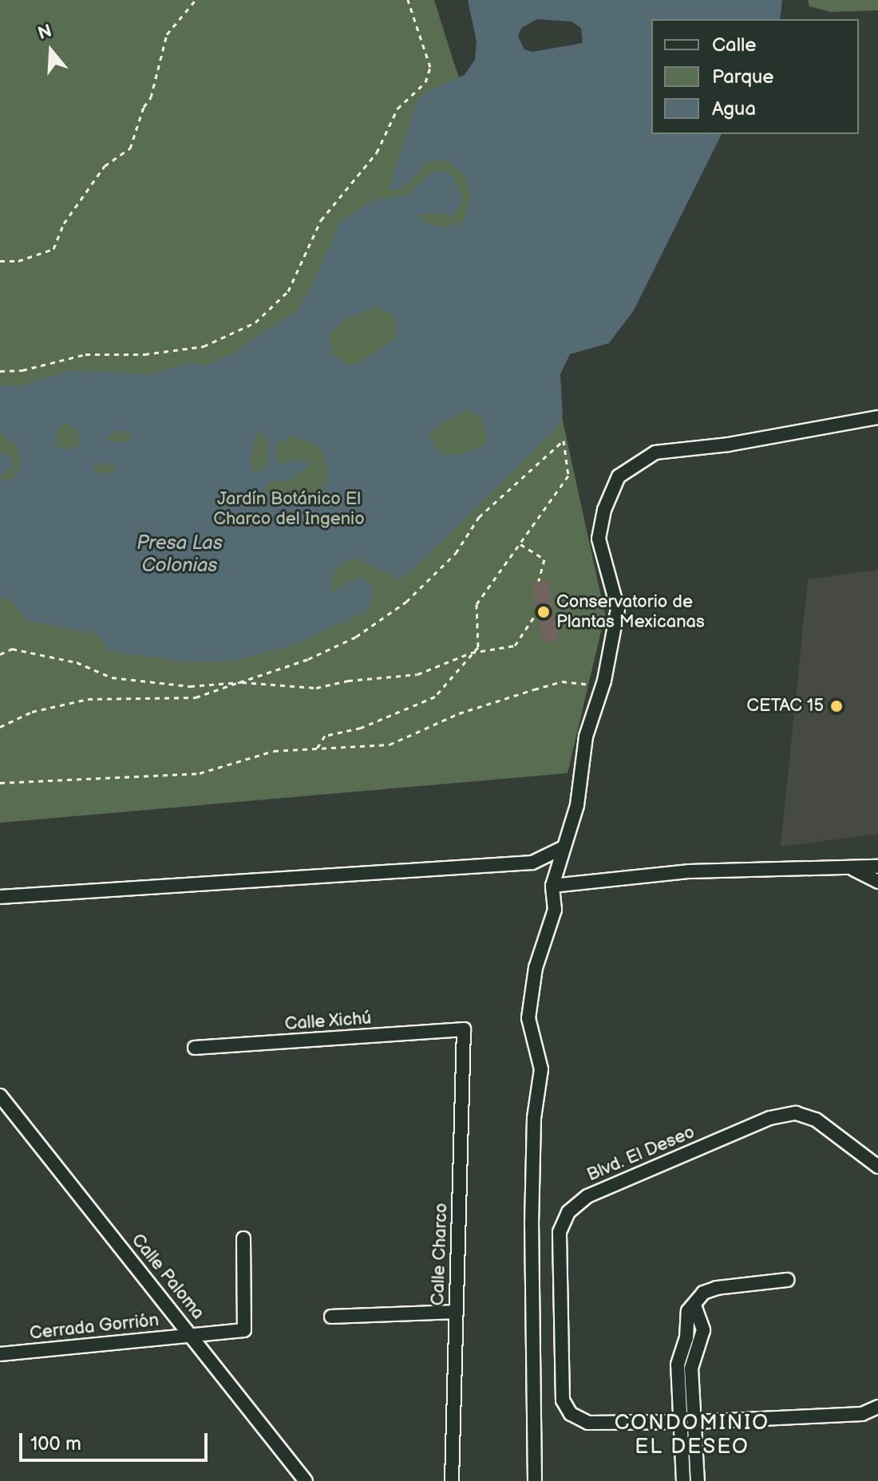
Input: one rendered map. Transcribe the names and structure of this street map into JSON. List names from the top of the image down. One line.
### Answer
{"streets":{"street":["Calle Xichú","Blvd. El Deseo","Calle Charco","Calle Paloma","Cerrada Gorrión"]},"crossings":[["Calle Xichú","Calle Charco"],["Calle Paloma","Cerrada Gorrión"]],"districts":["CONDOMINIO EL DESEO"],"water":["Presa Las Colonias"],"parks":["Jardín Botánico El Charco del Ingenio"],"places":["Conservatorio de Plantas Mexicanas","CETAC 15"],"legend":["Calle","Parque","Agua"],"scale_bar":"100 m","north":"top"}
